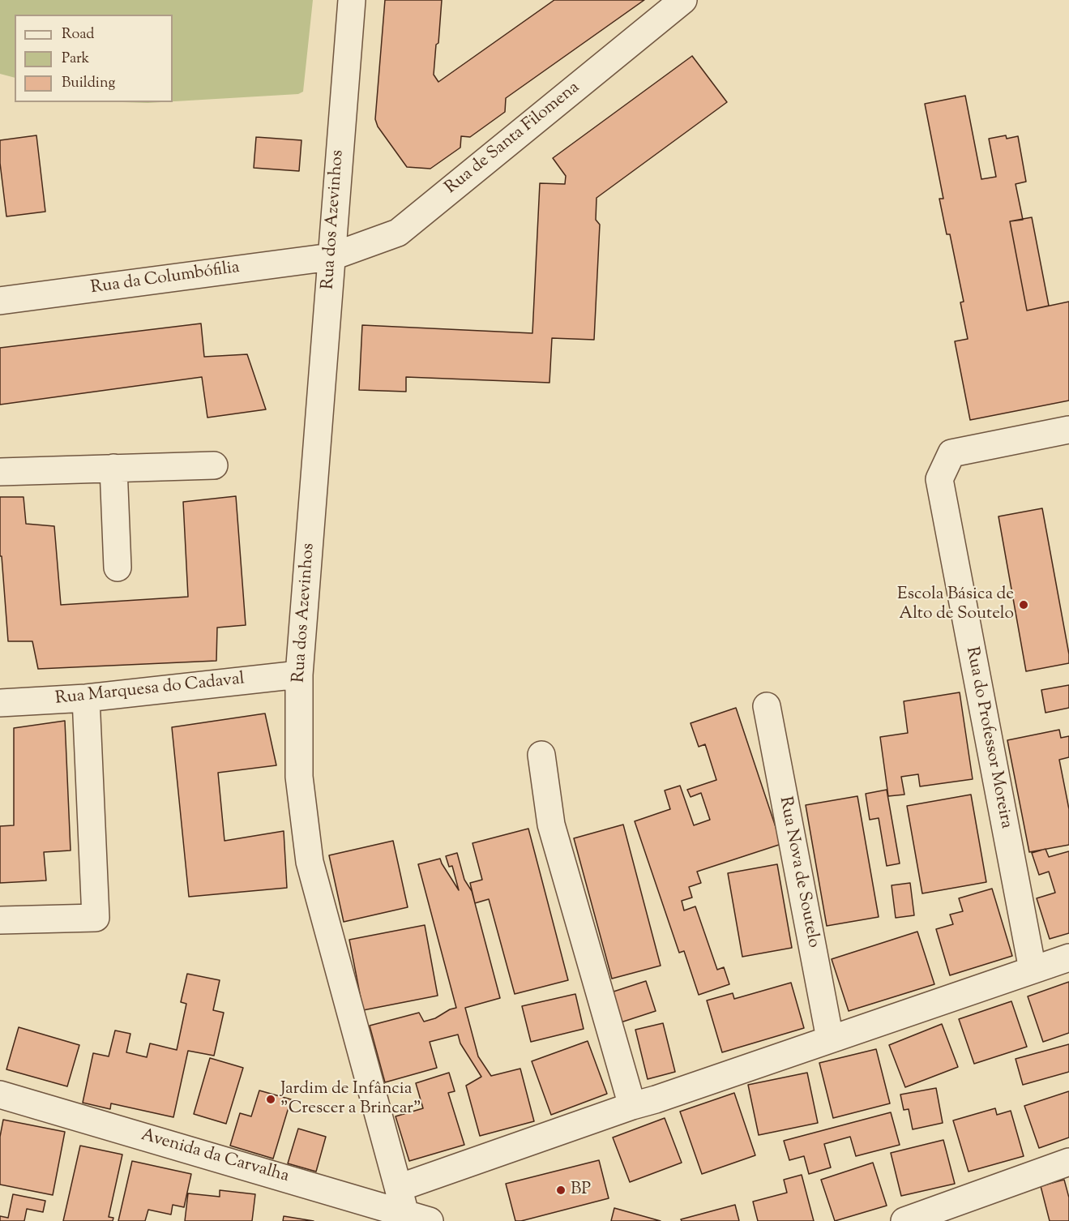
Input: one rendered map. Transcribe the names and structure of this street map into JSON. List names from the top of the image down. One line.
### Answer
{"streets":{"street":["Rua de Santa Filomena","Rua dos Azevinhos","Rua da Columbófilia","Rua Marquesa do Cadaval","Rua do Professor Moreira","Rua Nova de Soutelo","Avenida da Carvalha"]},"crossings":[["Rua de Santa Filomena","Rua dos Azevinhos"],["Rua de Santa Filomena","Rua da Columbófilia"],["Rua dos Azevinhos","Rua da Columbófilia"],["Rua dos Azevinhos","Rua Marquesa do Cadaval"],["Rua dos Azevinhos","Avenida da Carvalha"]],"places":["Escola Básica de Alto de Soutelo","Jardim de Infância \"Crescer a Brincar\"","BP"],"legend":["Road","Park","Building"]}
